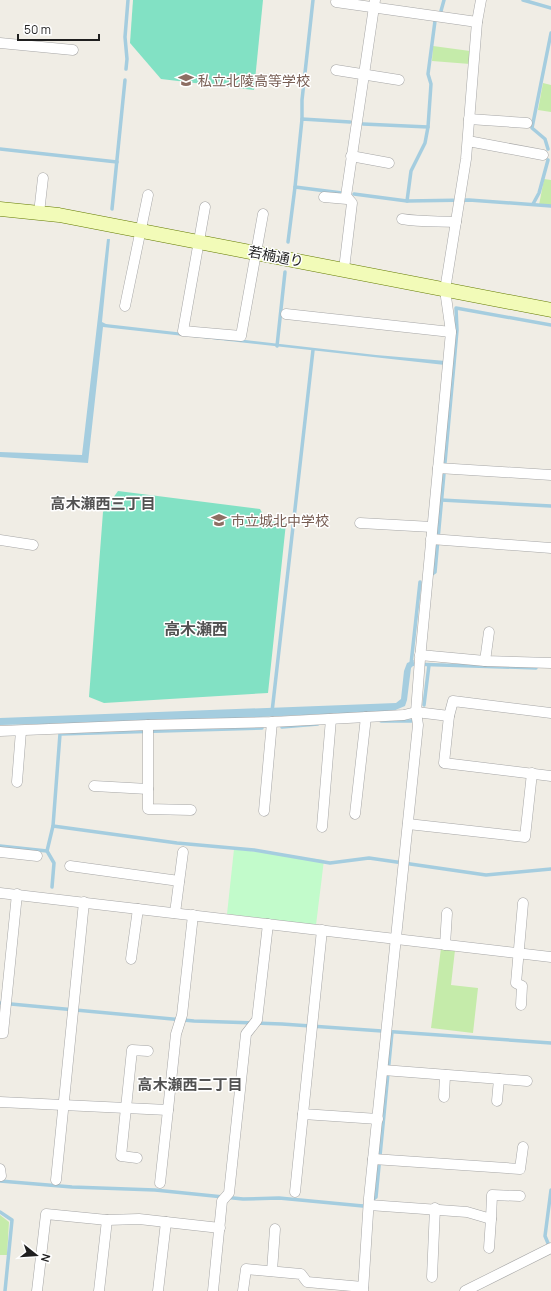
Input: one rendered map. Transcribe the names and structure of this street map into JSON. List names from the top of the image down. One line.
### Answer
{"streets":{"street":["若楠通り"]},"districts":["高木瀬西三丁目","高木瀬西","高木瀬西二丁目"],"places":{"school or university":["私立北陵高等学校","市立城北中学校"]},"scale_bar":"50 m","north":"right"}
